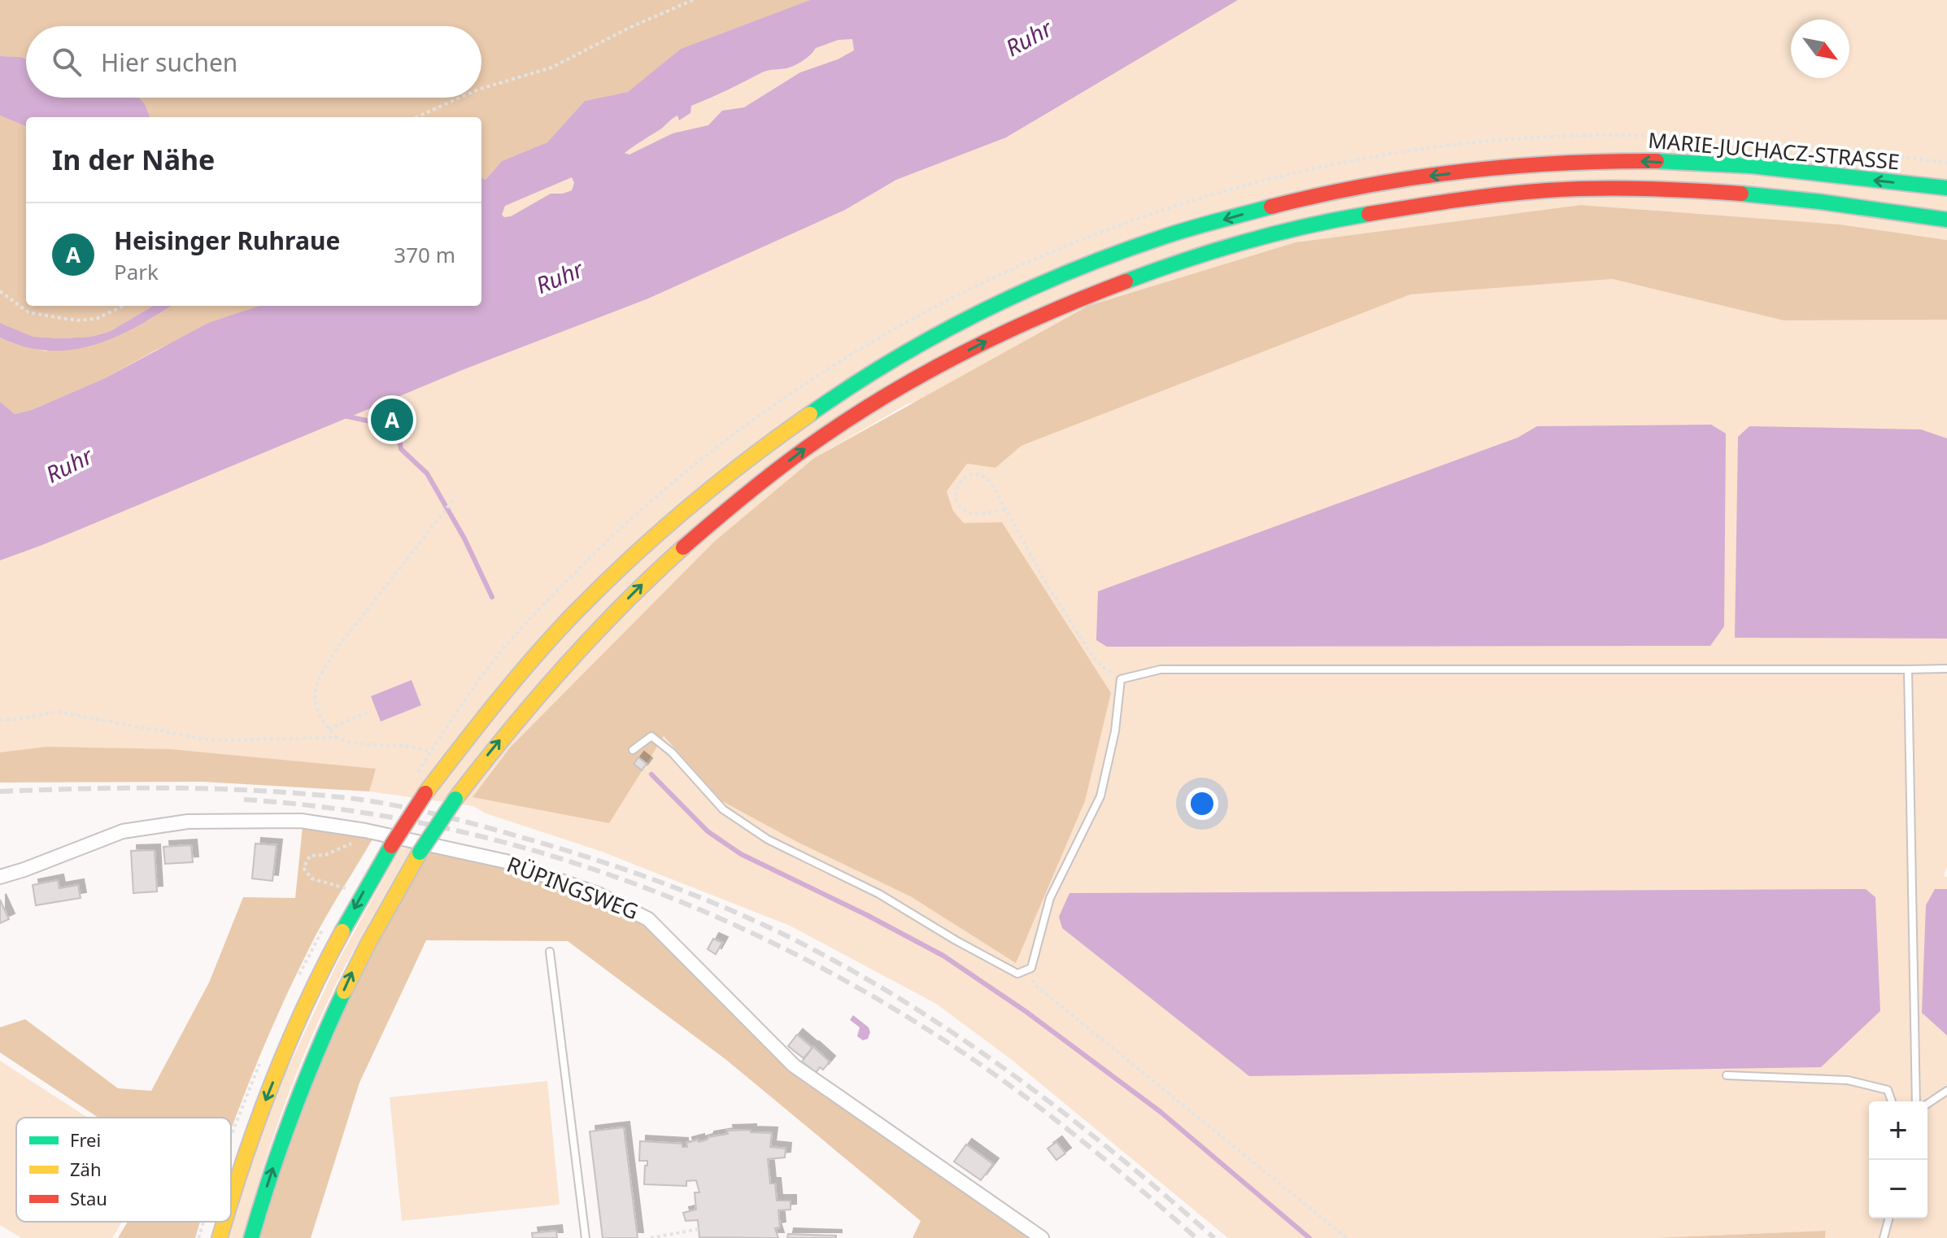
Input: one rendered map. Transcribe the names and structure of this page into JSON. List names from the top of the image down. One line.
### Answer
{"streets":{"main road":["MARIE-JUCHACZ-STRASSE"],"street":["RÜPINGSWEG"]},"water":["Ruhr"],"legend":["Frei","Zäh","Stau"],"north":"bottom right","page":{"search":"Hier suchen","heading":"In der Nähe","list":[{"mark":"A","name":"Heisinger Ruhraue","note":"Park","value":"370 m"}],"pins":"A","map_buttons":["+","−"]}}
